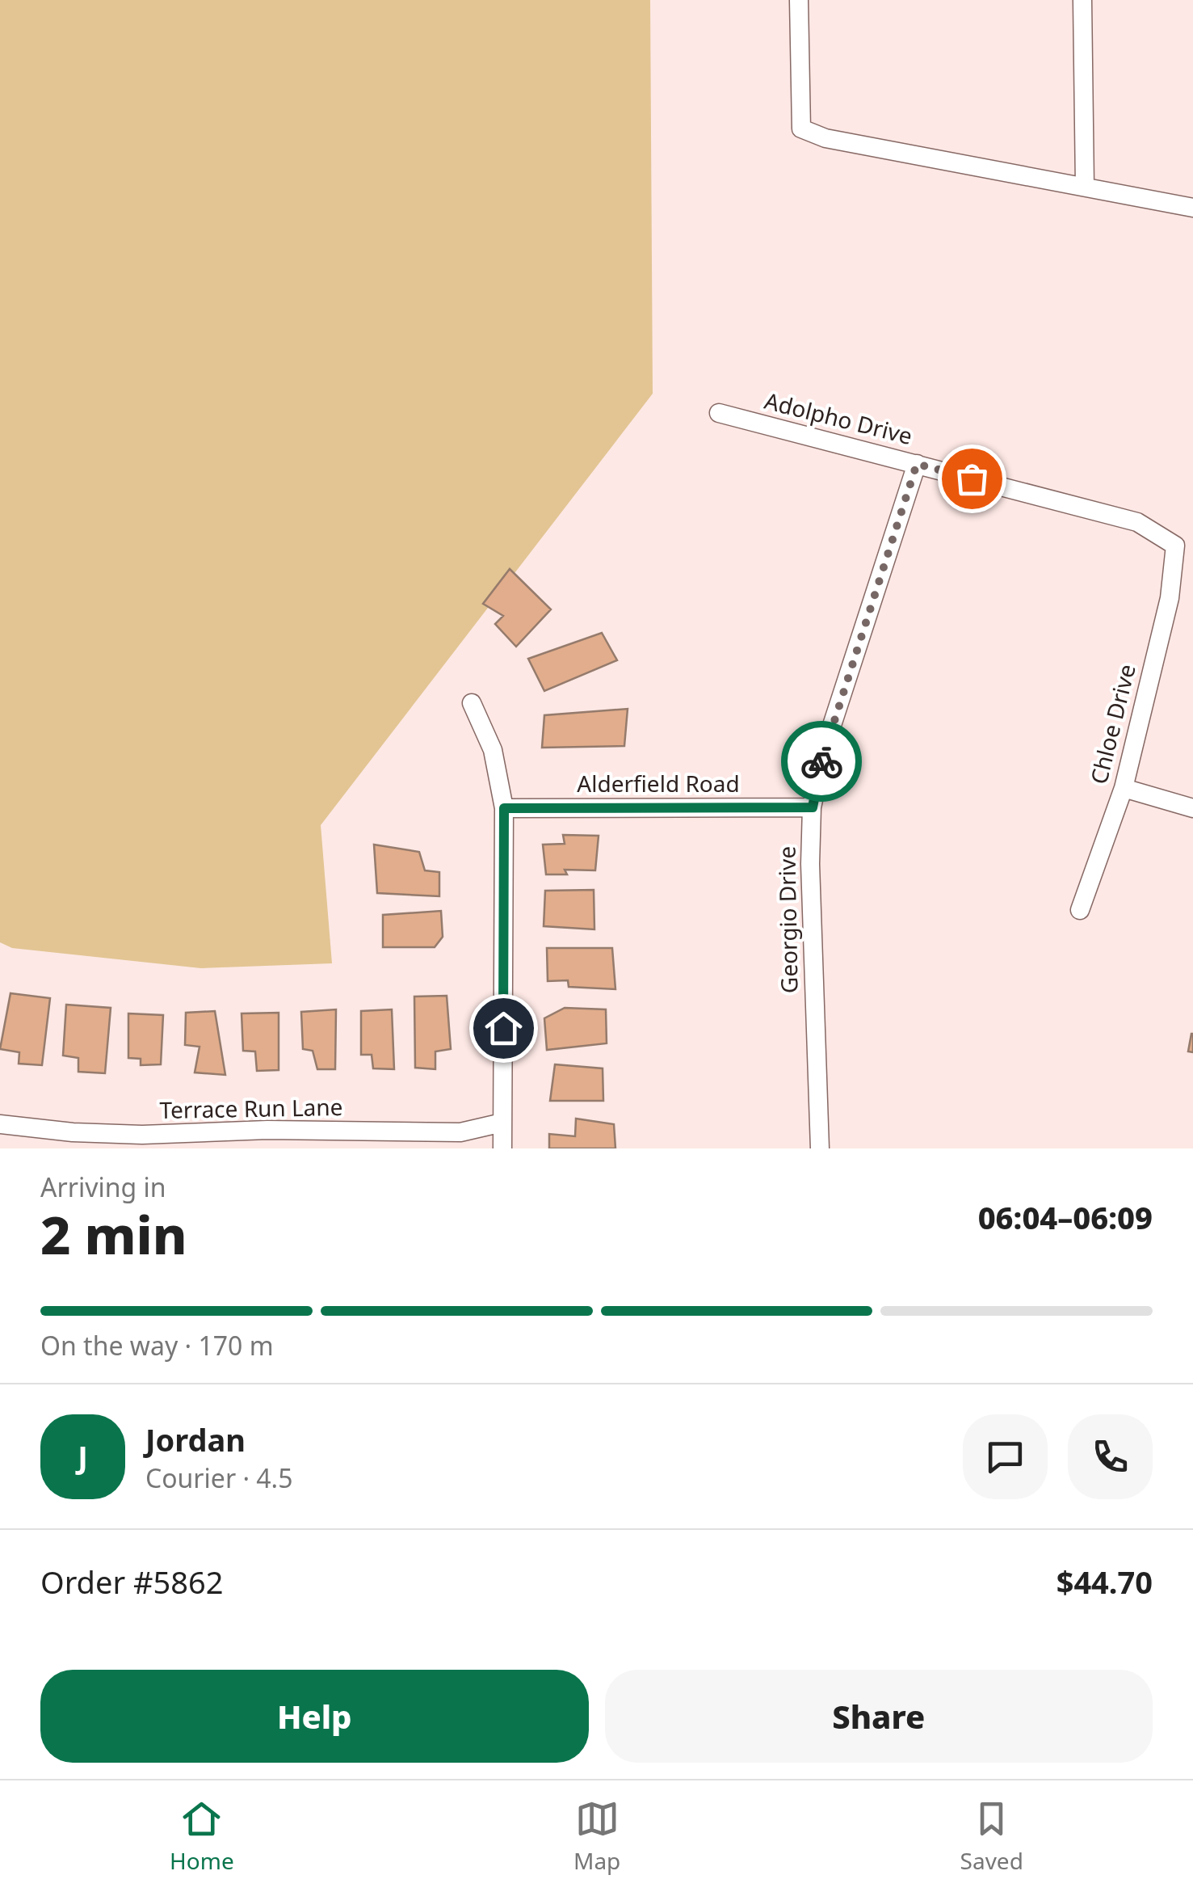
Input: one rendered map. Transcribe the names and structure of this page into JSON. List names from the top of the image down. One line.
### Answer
{"streets":{"street":["Adolpho Drive","Chloe Drive","Alderfield Road","Georgio Drive","Terrace Run Lane"]},"crossings":[["Adolpho Drive","Chloe Drive"],["Adolpho Drive","Georgio Drive"],["Alderfield Road","Georgio Drive"]],"page":{"heading":["2 min","Arriving in","06:04–06:09"],"panel":["Jordan","Courier · 4.5","Order #5862","$44.70"],"bar":"On the way · 170 m","round":"J","buttons":["Help","Share"],"tabs":["Home","Map","Saved"]}}
